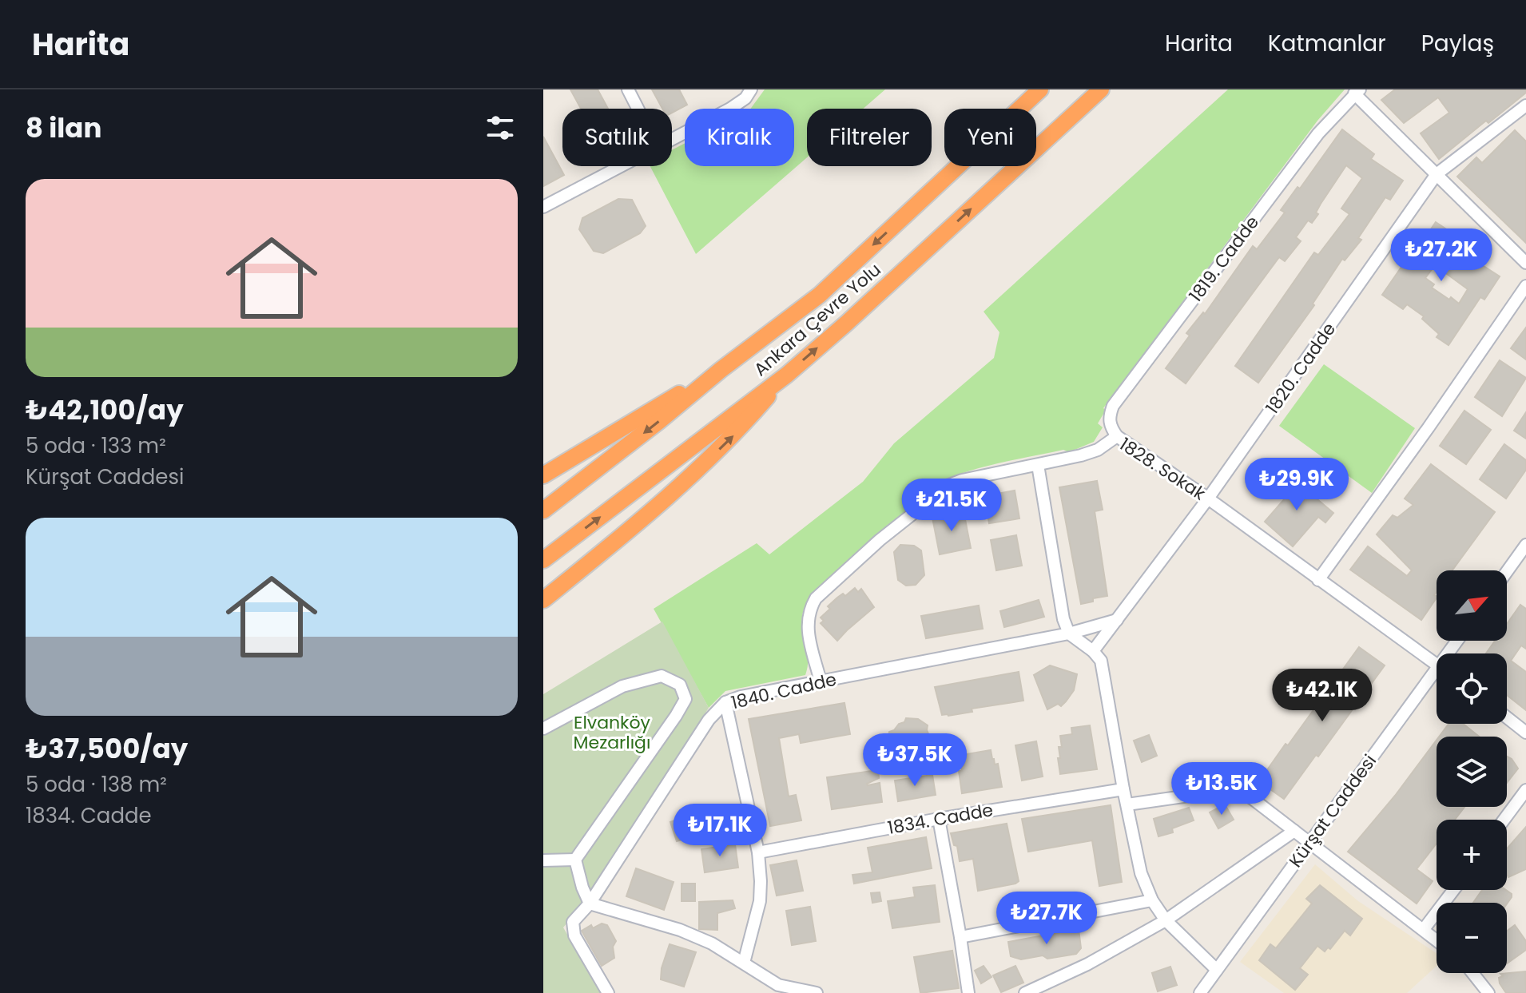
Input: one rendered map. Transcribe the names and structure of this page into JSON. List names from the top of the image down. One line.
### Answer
{"streets":{"highway":["Ankara Çevre Yolu"],"street":["1819. Cadde","1820. Cadde","1828. Sokak","1840. Cadde","Kürşat Caddesi","1834. Cadde"]},"crossings":[["1819. Cadde","1828. Sokak"],["1820. Cadde","1828. Sokak"],["1820. Cadde","1840. Cadde"],["1828. Sokak","1840. Cadde"]],"parks":["Elvanköy Mezarlığı"],"north":"top right","page":{"header":"Harita","nav":["Harita","Katmanlar","Paylaş"],"heading":"8 ilan","chip":["Satılık","Kiralık","Filtreler","Yeni"],"list":[{"name":"₺42,100/ay","note":"5 oda · 133 m² · Kürşat Caddesi"},{"name":"₺37,500/ay","note":"5 oda · 138 m² · 1834. Cadde"}],"price":["₺27.2K","₺29.9K","₺21.5K","₺42.1K","₺37.5K","₺13.5K","₺17.1K","₺27.7K"],"map_buttons":["+","−"]}}
